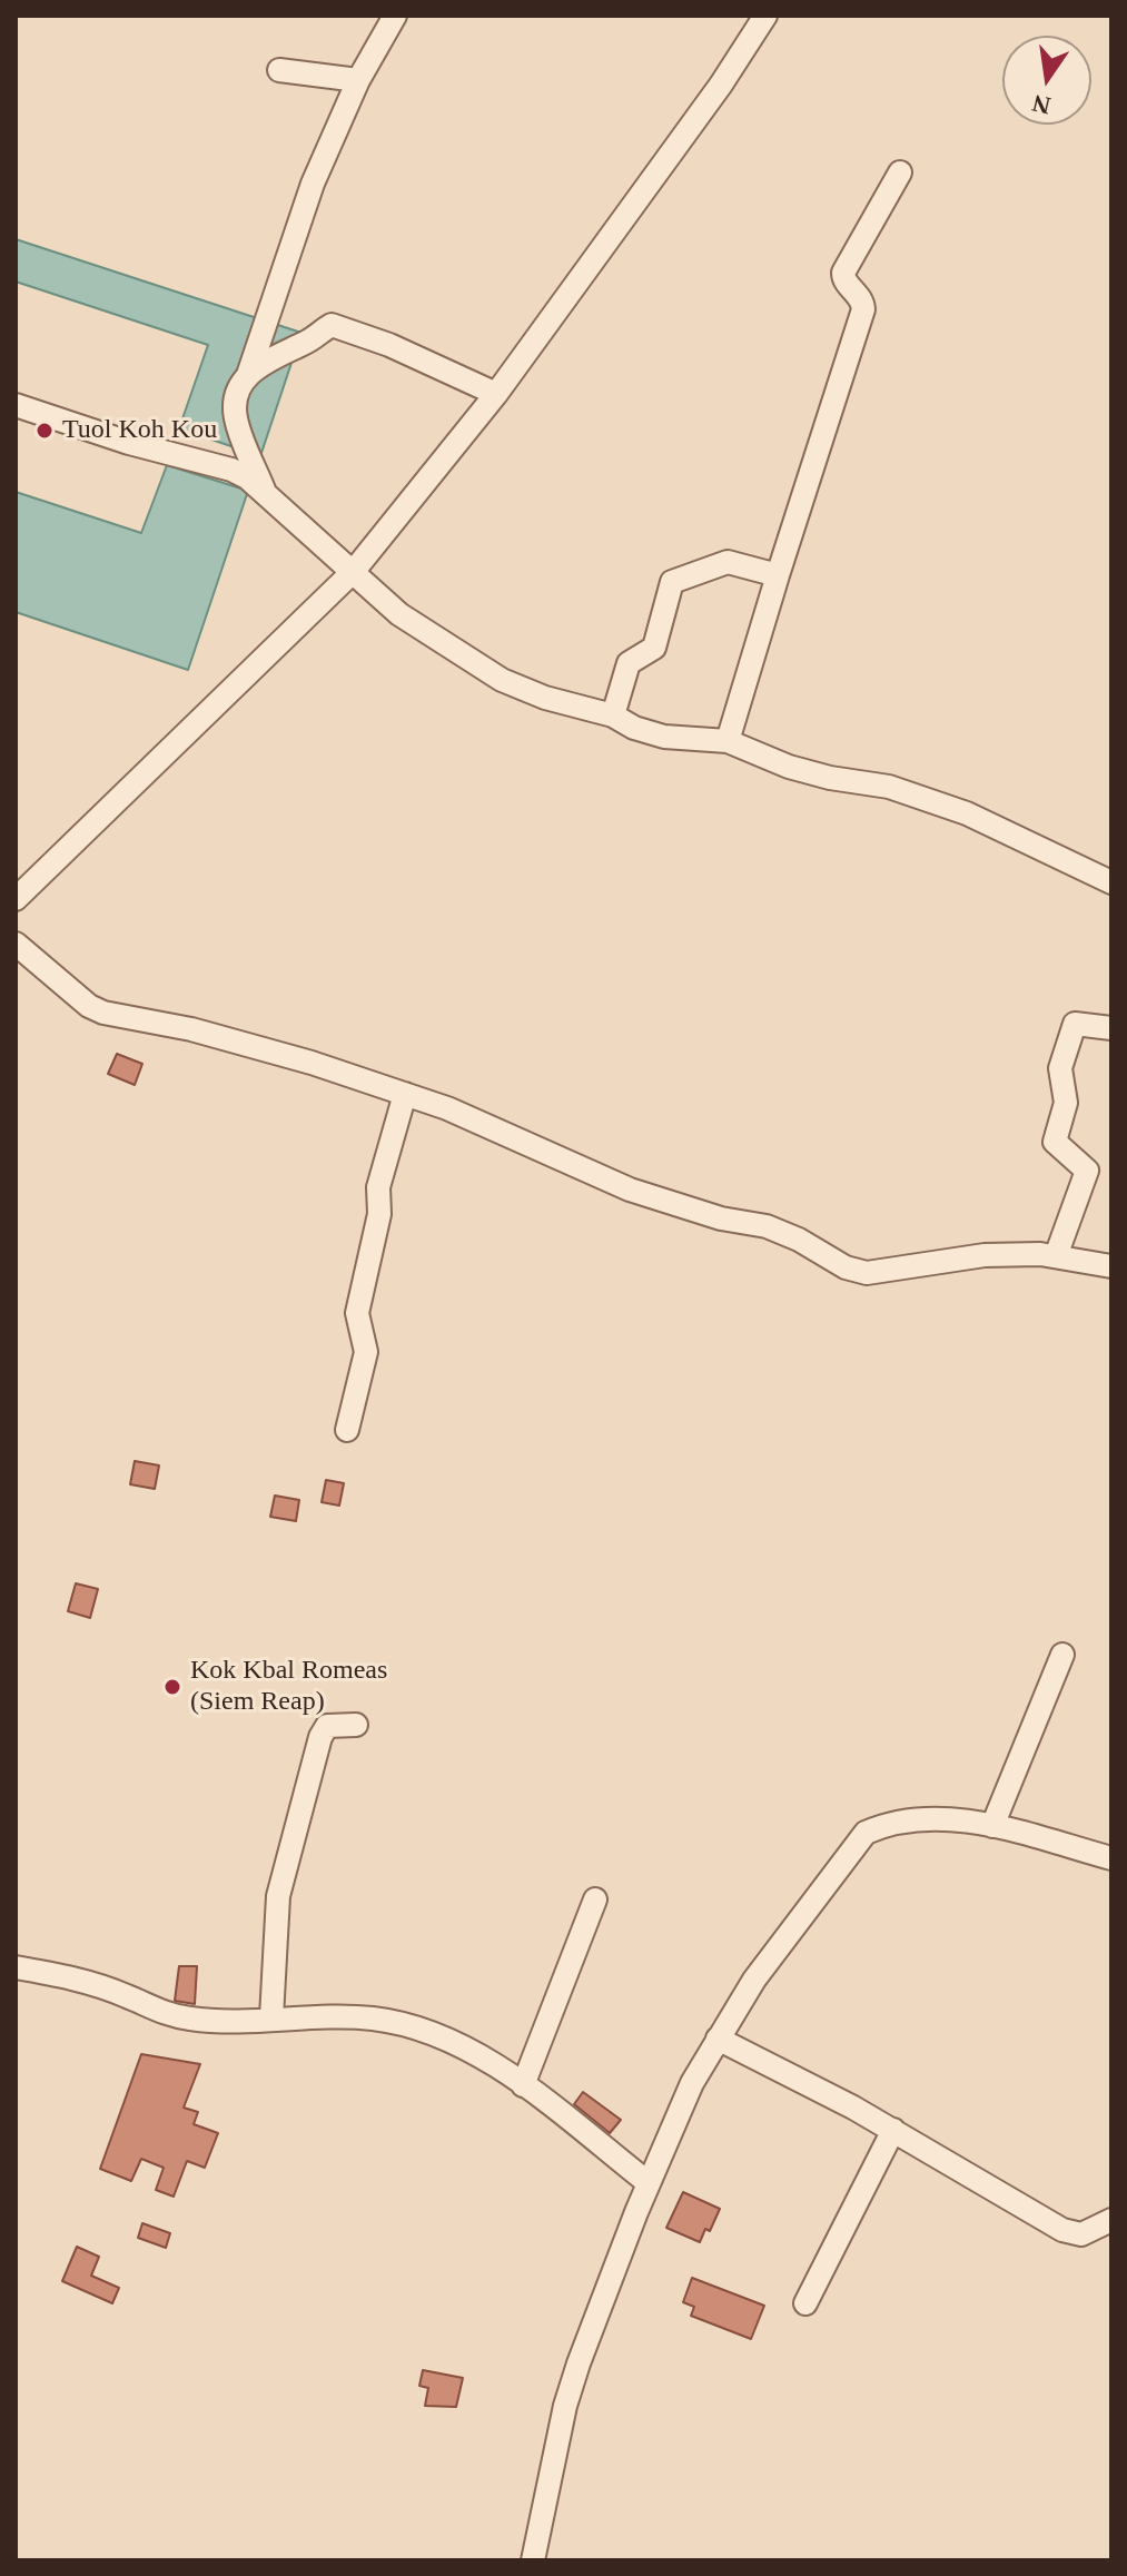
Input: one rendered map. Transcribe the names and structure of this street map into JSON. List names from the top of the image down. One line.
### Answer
{"places":["Tuol Koh Kou","Kok Kbal Romeas (Siem Reap)"],"north":"bottom"}
